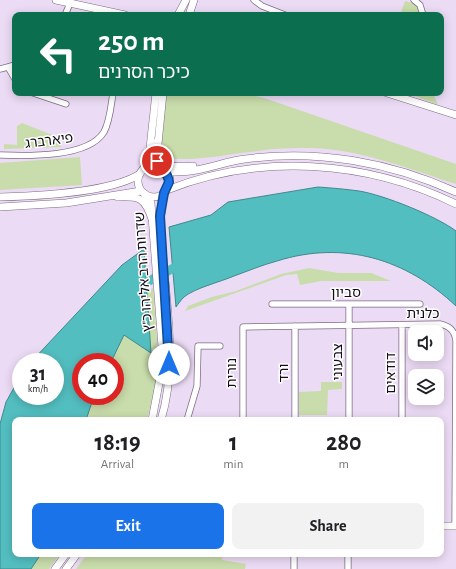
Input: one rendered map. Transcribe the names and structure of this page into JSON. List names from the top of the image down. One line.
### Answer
{"streets":{"main road":["שדרות הרב אליהו כ\"ץ"],"street":["פיארברג","סביון","כלנית","צבעוני","נורית","ורד","דודאים"]},"crossings":[["סביון","צבעוני"],["כלנית","צבעוני"],["כלנית","נורית"],["כלנית","ורד"],["כלנית","דודאים"]],"page":{"turn":["250 m","כיכר הסרנים"],"speed":"31 km/h","limit":"40","eta":["18:19","Arrival","1","min","280","m"],"buttons":["Exit","Share"]}}
